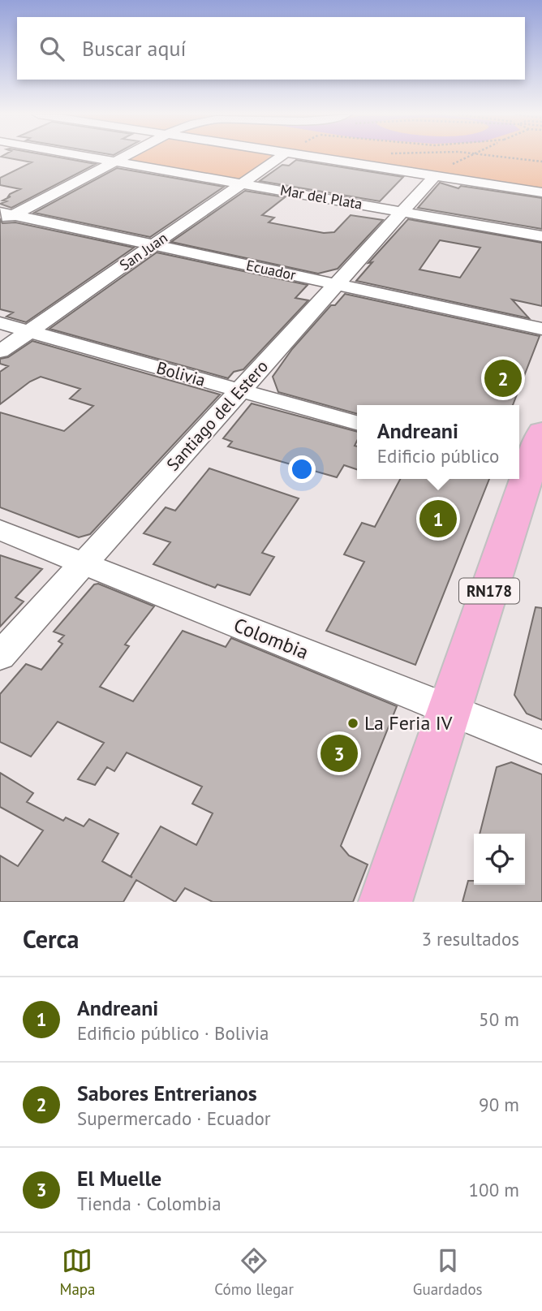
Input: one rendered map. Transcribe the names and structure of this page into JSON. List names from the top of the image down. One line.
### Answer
{"streets":{"main road":["RN178"],"street":["Mar del Plata","San Juan","Ecuador","Bolivia","Santiago del Estero","Colombia"]},"crossings":[["Mar del Plata","San Juan"],["Mar del Plata","Santiago del Estero"],["San Juan","Ecuador"],["San Juan","Bolivia"],["Ecuador","Santiago del Estero"],["Bolivia","Santiago del Estero"],["Santiago del Estero","Colombia"],["RN178","Colombia"]],"places":["La Feria IV"],"page":{"search":"Buscar aquí","pins":["2","1","3"],"popup":["Andreani","Edificio público"],"heading":["Cerca","3 resultados"],"list":[{"mark":"1","name":"Andreani","note":"Edificio público · Bolivia","value":"50 m"},{"mark":"2","name":"Sabores Entrerianos","note":"Supermercado · Ecuador","value":"90 m"},{"mark":"3","name":"El Muelle","note":"Tienda · Colombia","value":"100 m"}],"nav":["Mapa","Cómo llegar","Guardados"]}}
